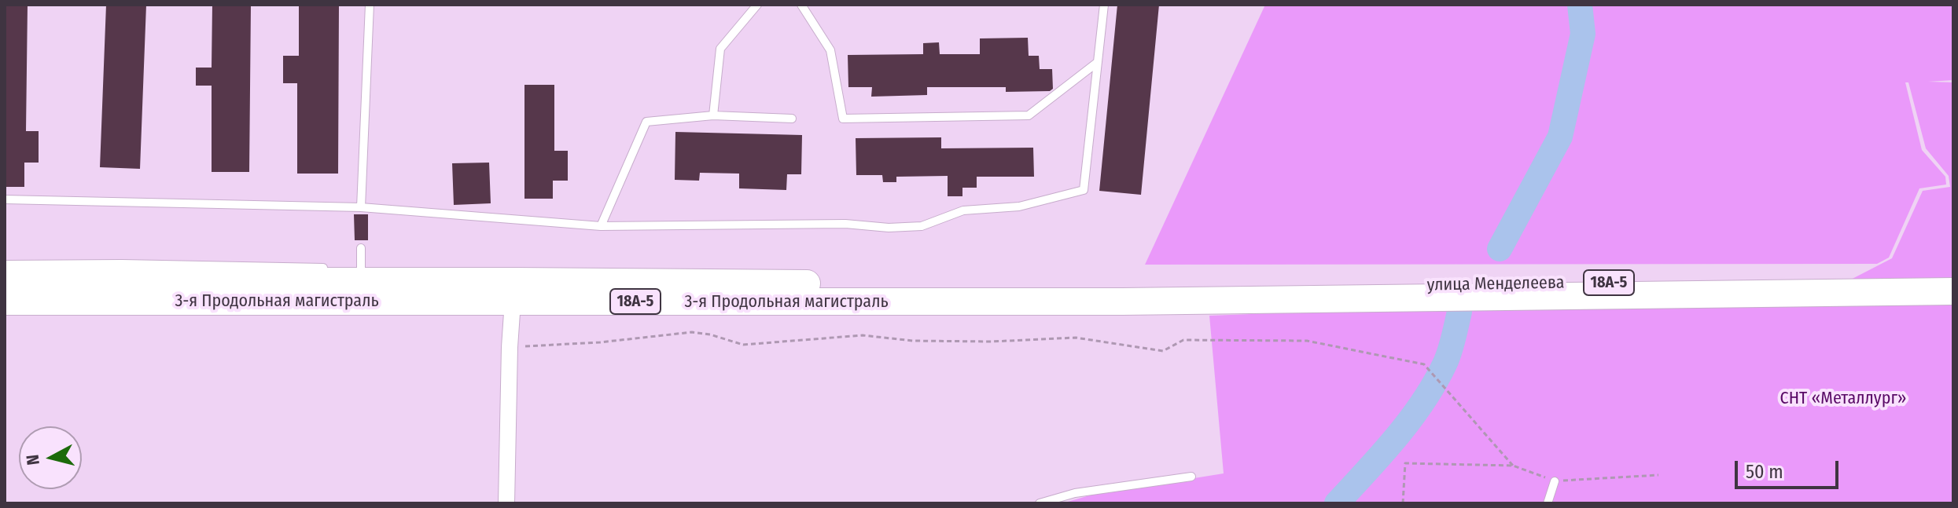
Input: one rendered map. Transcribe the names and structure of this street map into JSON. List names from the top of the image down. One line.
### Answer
{"streets":{"highway":["18А-5","улица Менделеева","3-я Продольная магистраль"]},"crossings":[["улица Менделеева","3-я Продольная магистраль"]],"parks":["СНТ «Металлург»"],"scale_bar":"50 m","north":"left"}
